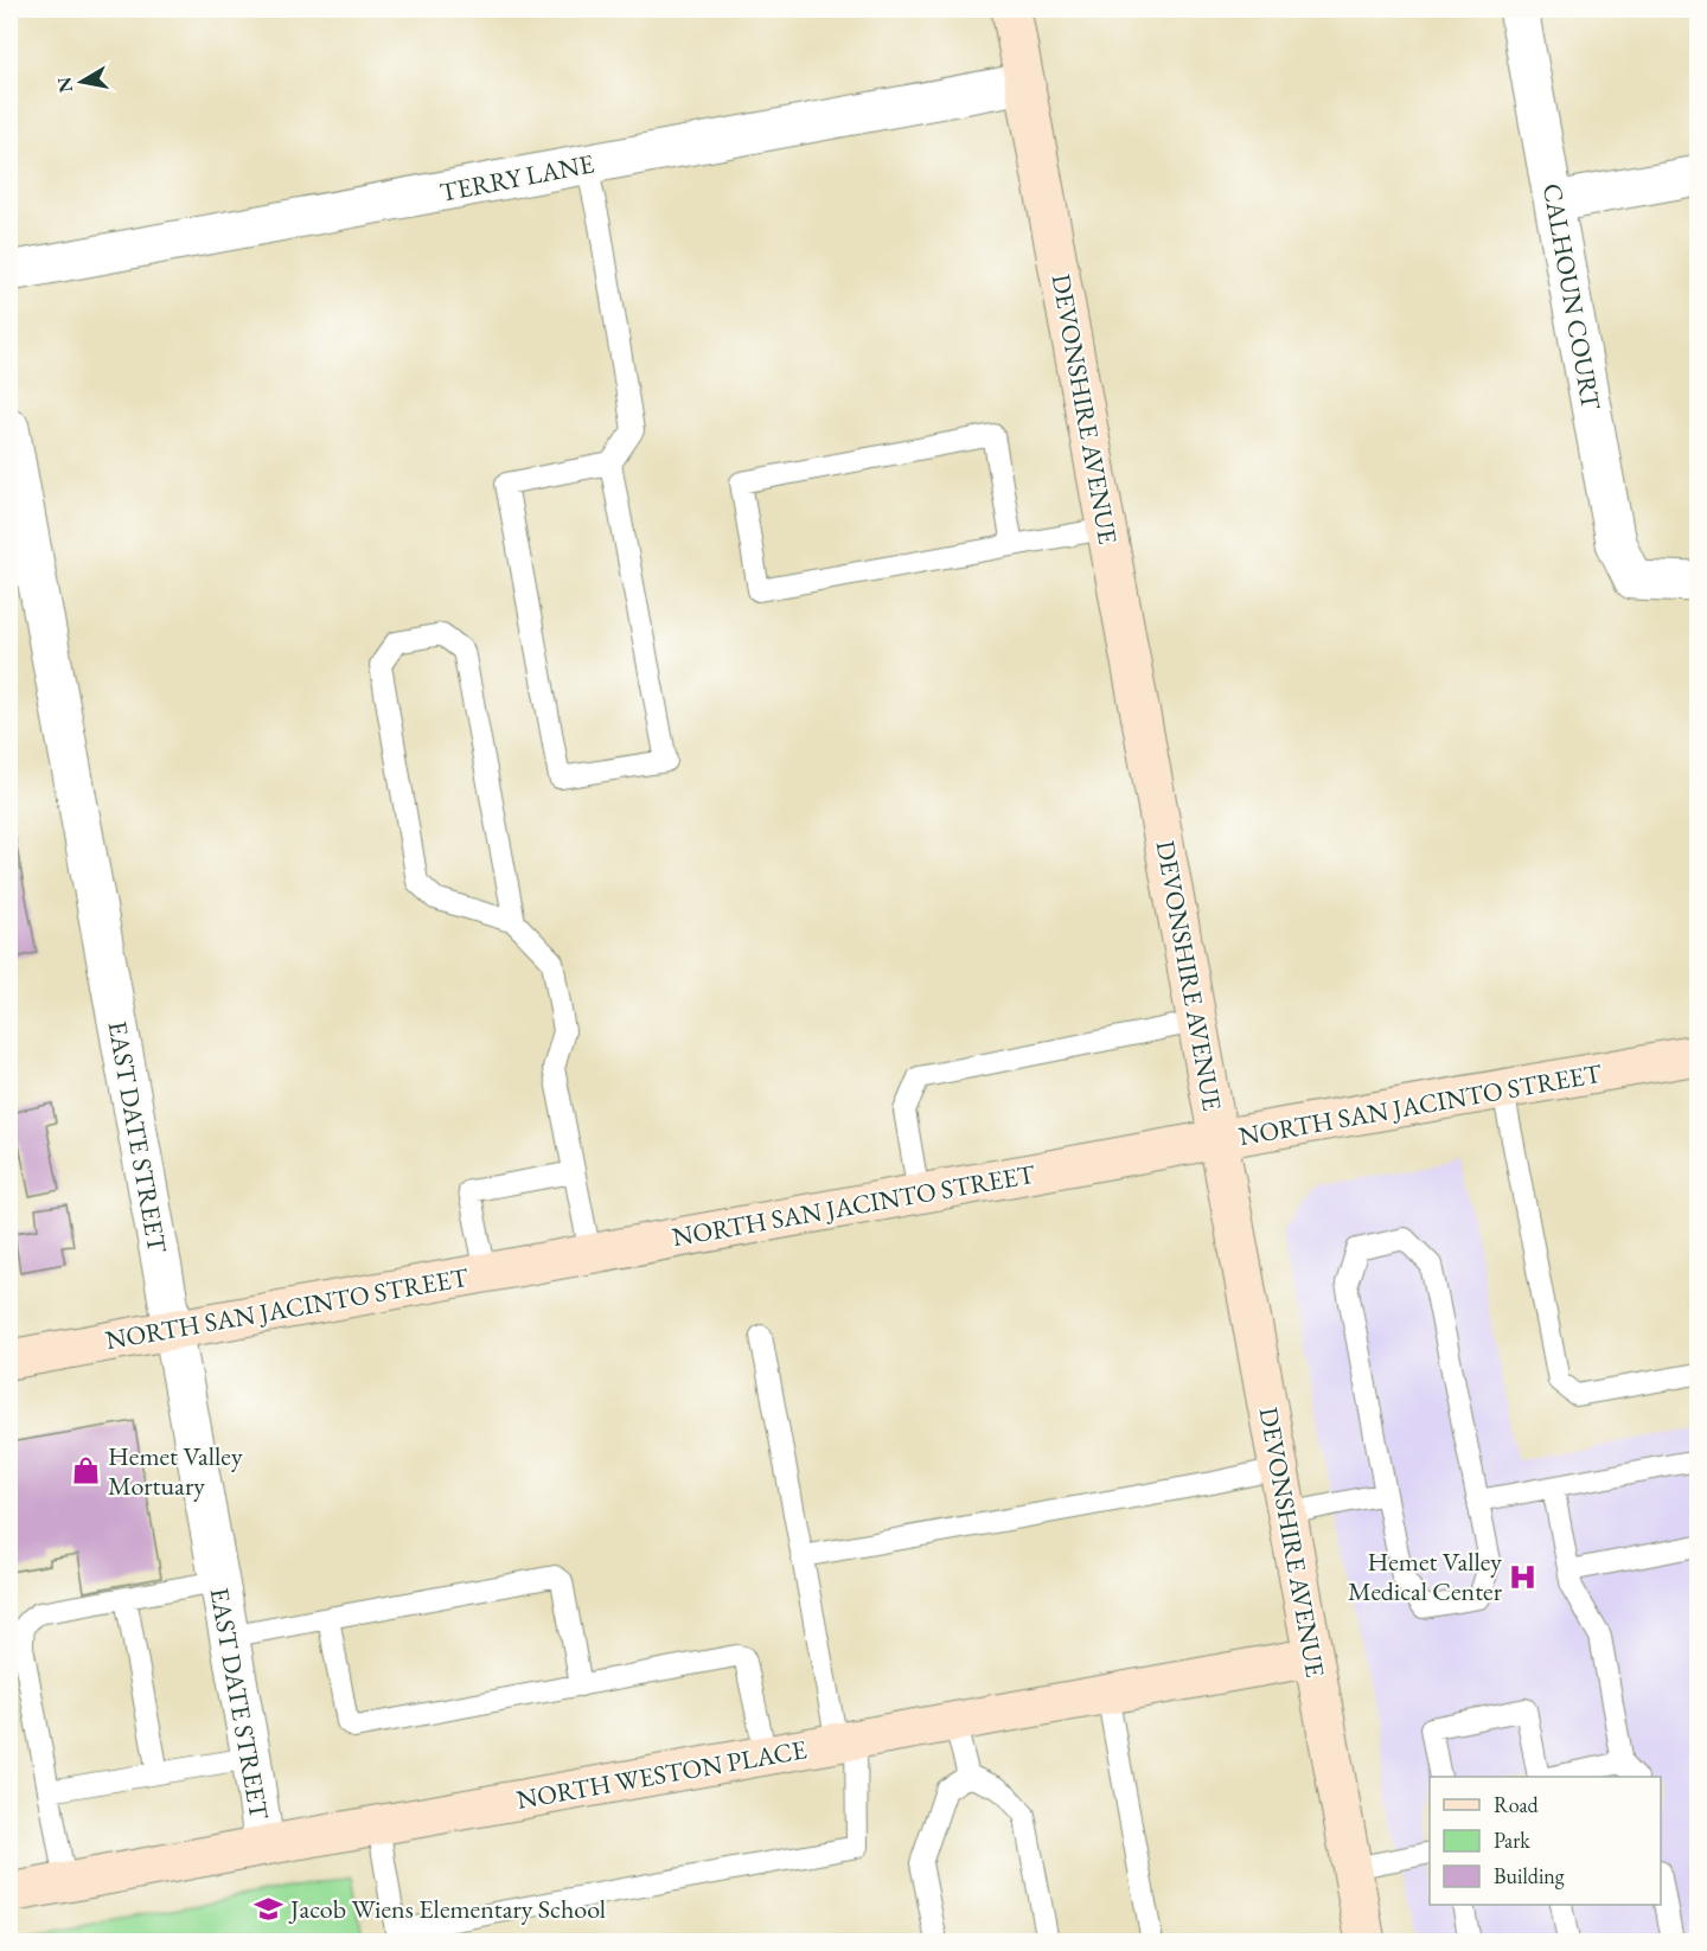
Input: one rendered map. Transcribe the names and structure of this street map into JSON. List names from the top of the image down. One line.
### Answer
{"streets":{"street":["TERRY LANE","CALHOUN COURT","DEVONSHIRE AVENUE","NORTH SAN JACINTO STREET","EAST DATE STREET","NORTH WESTON PLACE"]},"crossings":[["TERRY LANE","DEVONSHIRE AVENUE"],["DEVONSHIRE AVENUE","NORTH SAN JACINTO STREET"],["DEVONSHIRE AVENUE","NORTH WESTON PLACE"],["NORTH SAN JACINTO STREET","EAST DATE STREET"],["EAST DATE STREET","NORTH WESTON PLACE"]],"places":{"shop":["Hemet Valley Mortuary"],"hospital":["Hemet Valley Medical Center"],"school or university":["Jacob Wiens Elementary School"]},"legend":["Road","Park","Building"],"north":"left"}
